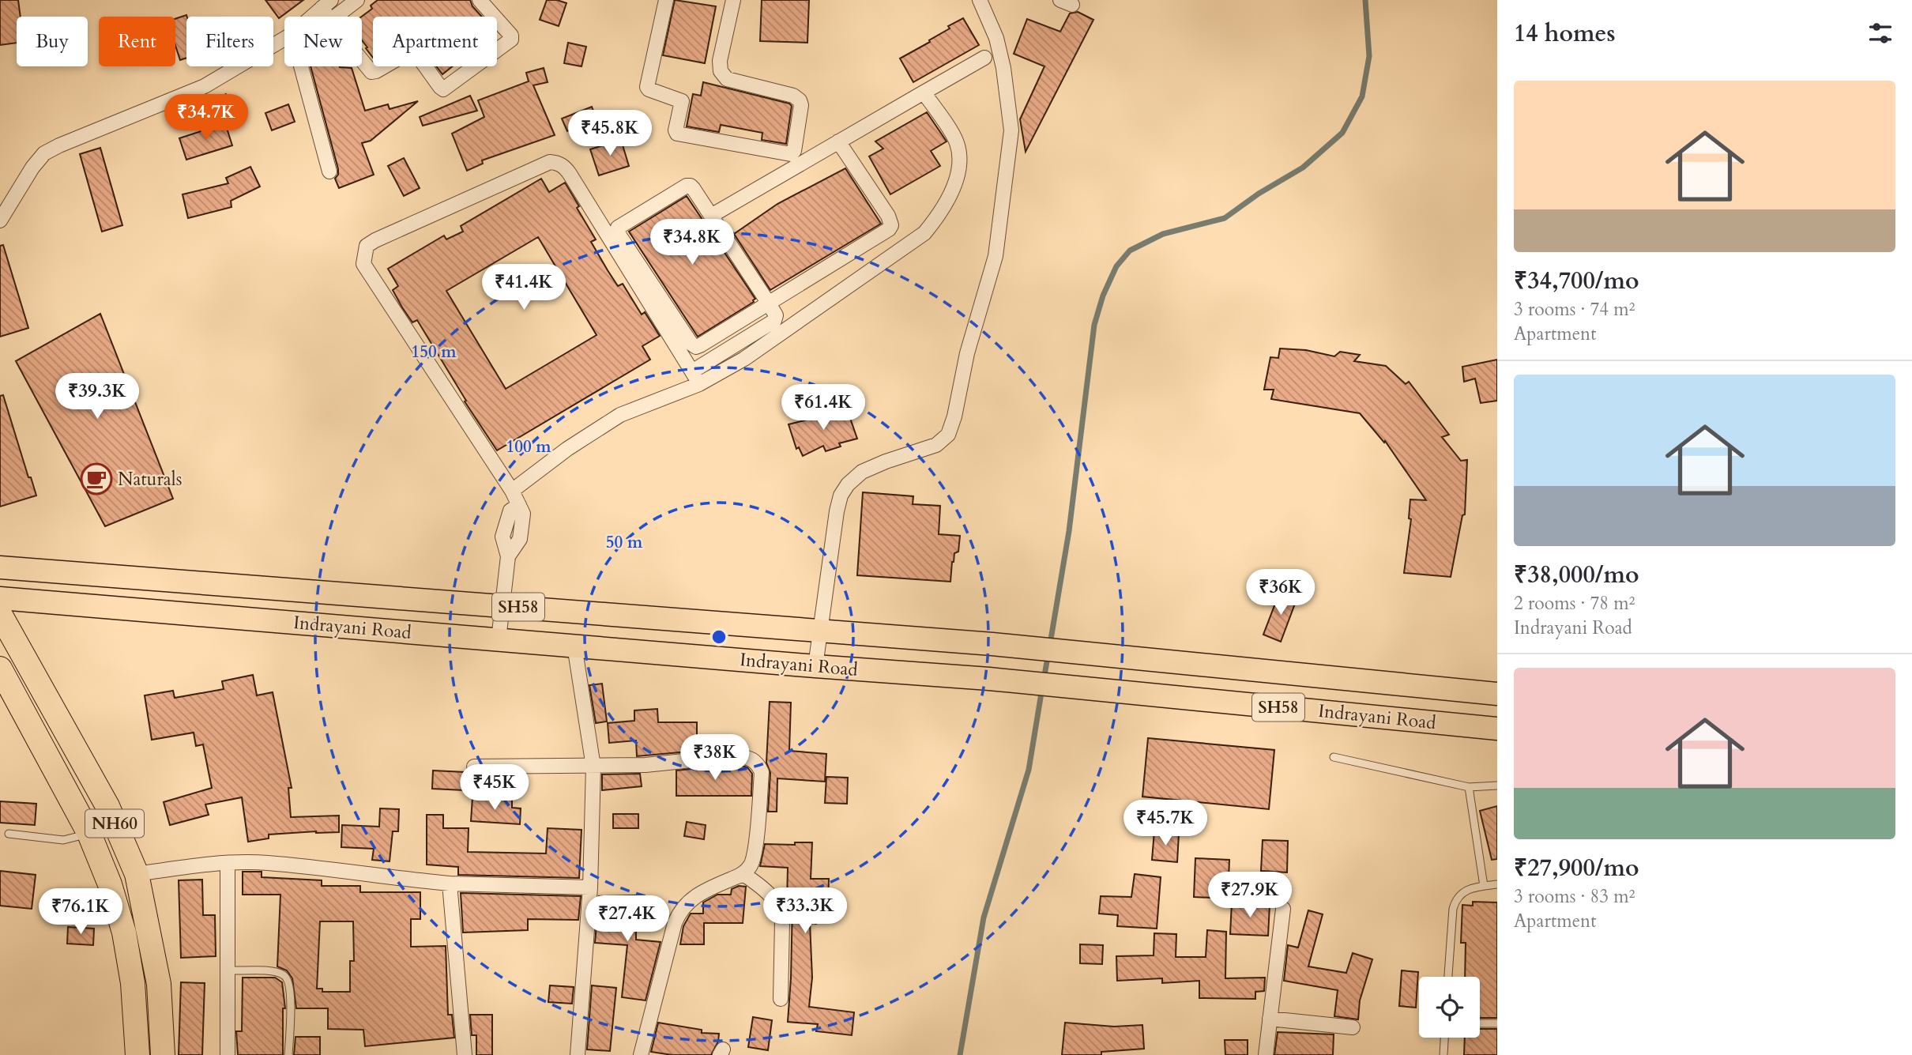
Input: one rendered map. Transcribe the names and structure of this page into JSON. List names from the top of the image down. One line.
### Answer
{"streets":{"highway":["NH60"],"main road":["SH58","Indrayani Road"]},"places":{"cafe":["Naturals"]},"page":{"heading":"14 homes","chip":["Buy","Rent","Filters","New","Apartment"],"list":[{"name":"₹34,700/mo","note":"3 rooms · 74 m² · Apartment"},{"name":"₹38,000/mo","note":"2 rooms · 78 m² · Indrayani Road"},{"name":"₹27,900/mo","note":"3 rooms · 83 m² · Apartment"}],"price":["₹34.7K","₹45.8K","₹34.8K","₹41.4K","₹39.3K","₹61.4K","₹36K","₹38K","₹45K","₹45.7K","₹27.9K","₹33.3K","₹76.1K","₹27.4K"]},"rings":["150 m","100 m","50 m"]}
